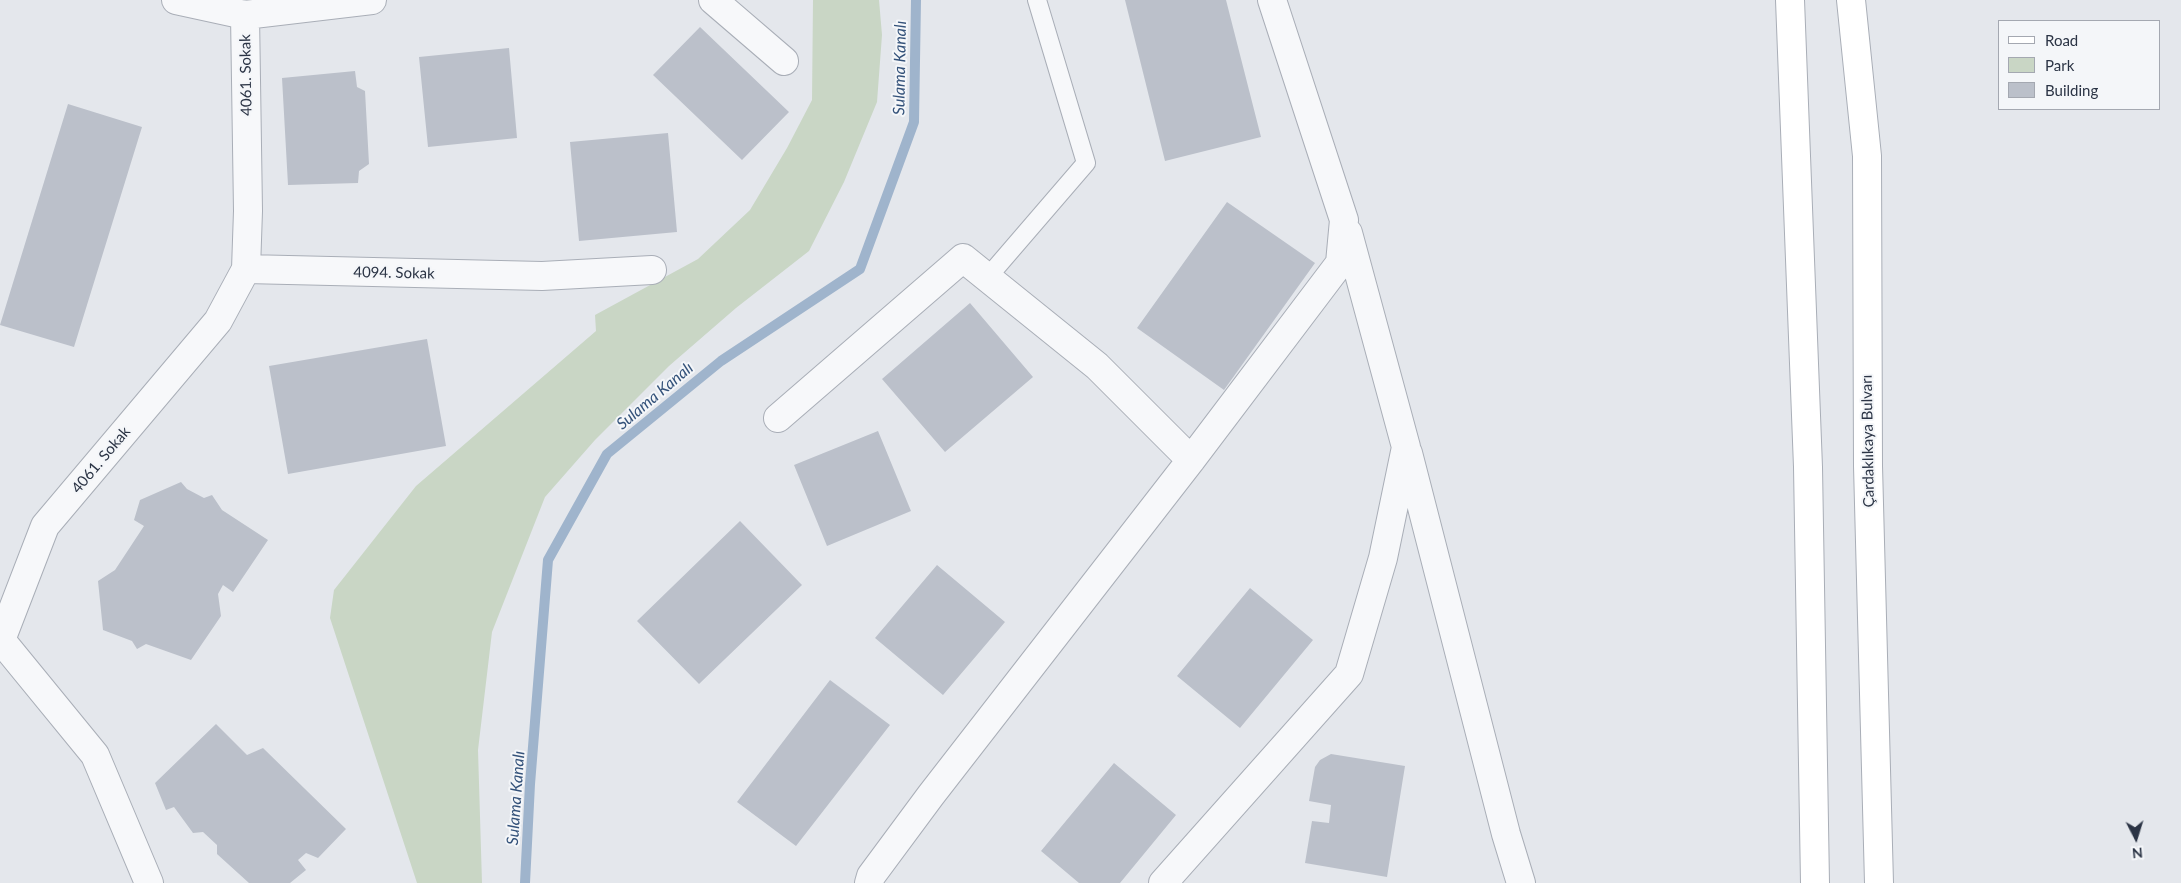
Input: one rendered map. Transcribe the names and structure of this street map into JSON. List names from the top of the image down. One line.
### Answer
{"streets":{"main road":["Çardaklıkaya Bulvarı"],"street":["4061. Sokak","4094. Sokak"]},"crossings":[["4061. Sokak","4094. Sokak"]],"water":["Sulama Kanalı"],"legend":["Road","Park","Building"],"north":"bottom"}
